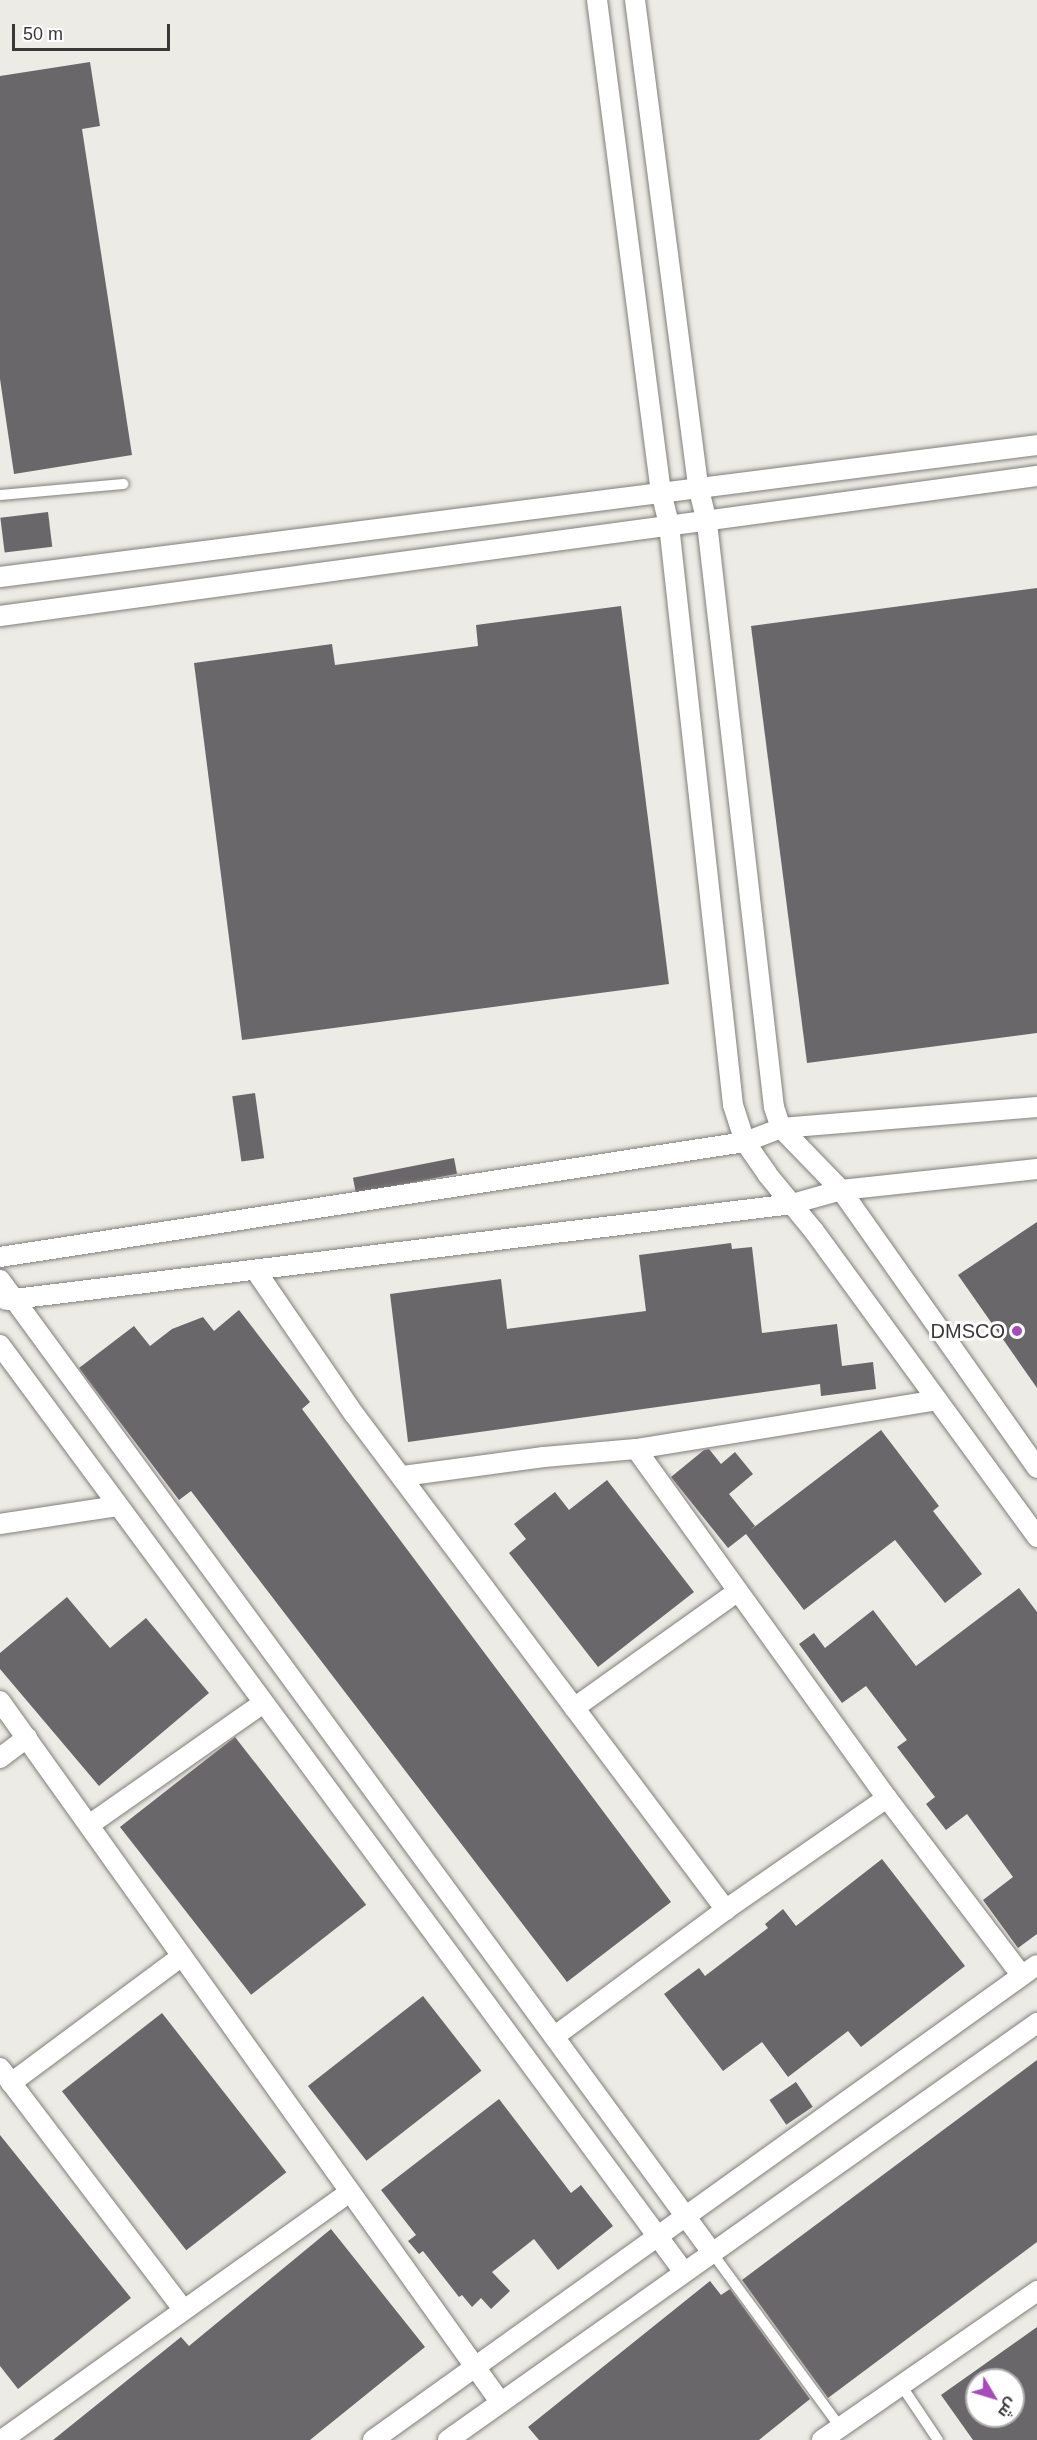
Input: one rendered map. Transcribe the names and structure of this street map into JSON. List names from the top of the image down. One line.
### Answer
{"places":["DMSCO"],"scale_bar":"50 m","north":"bottom right"}
